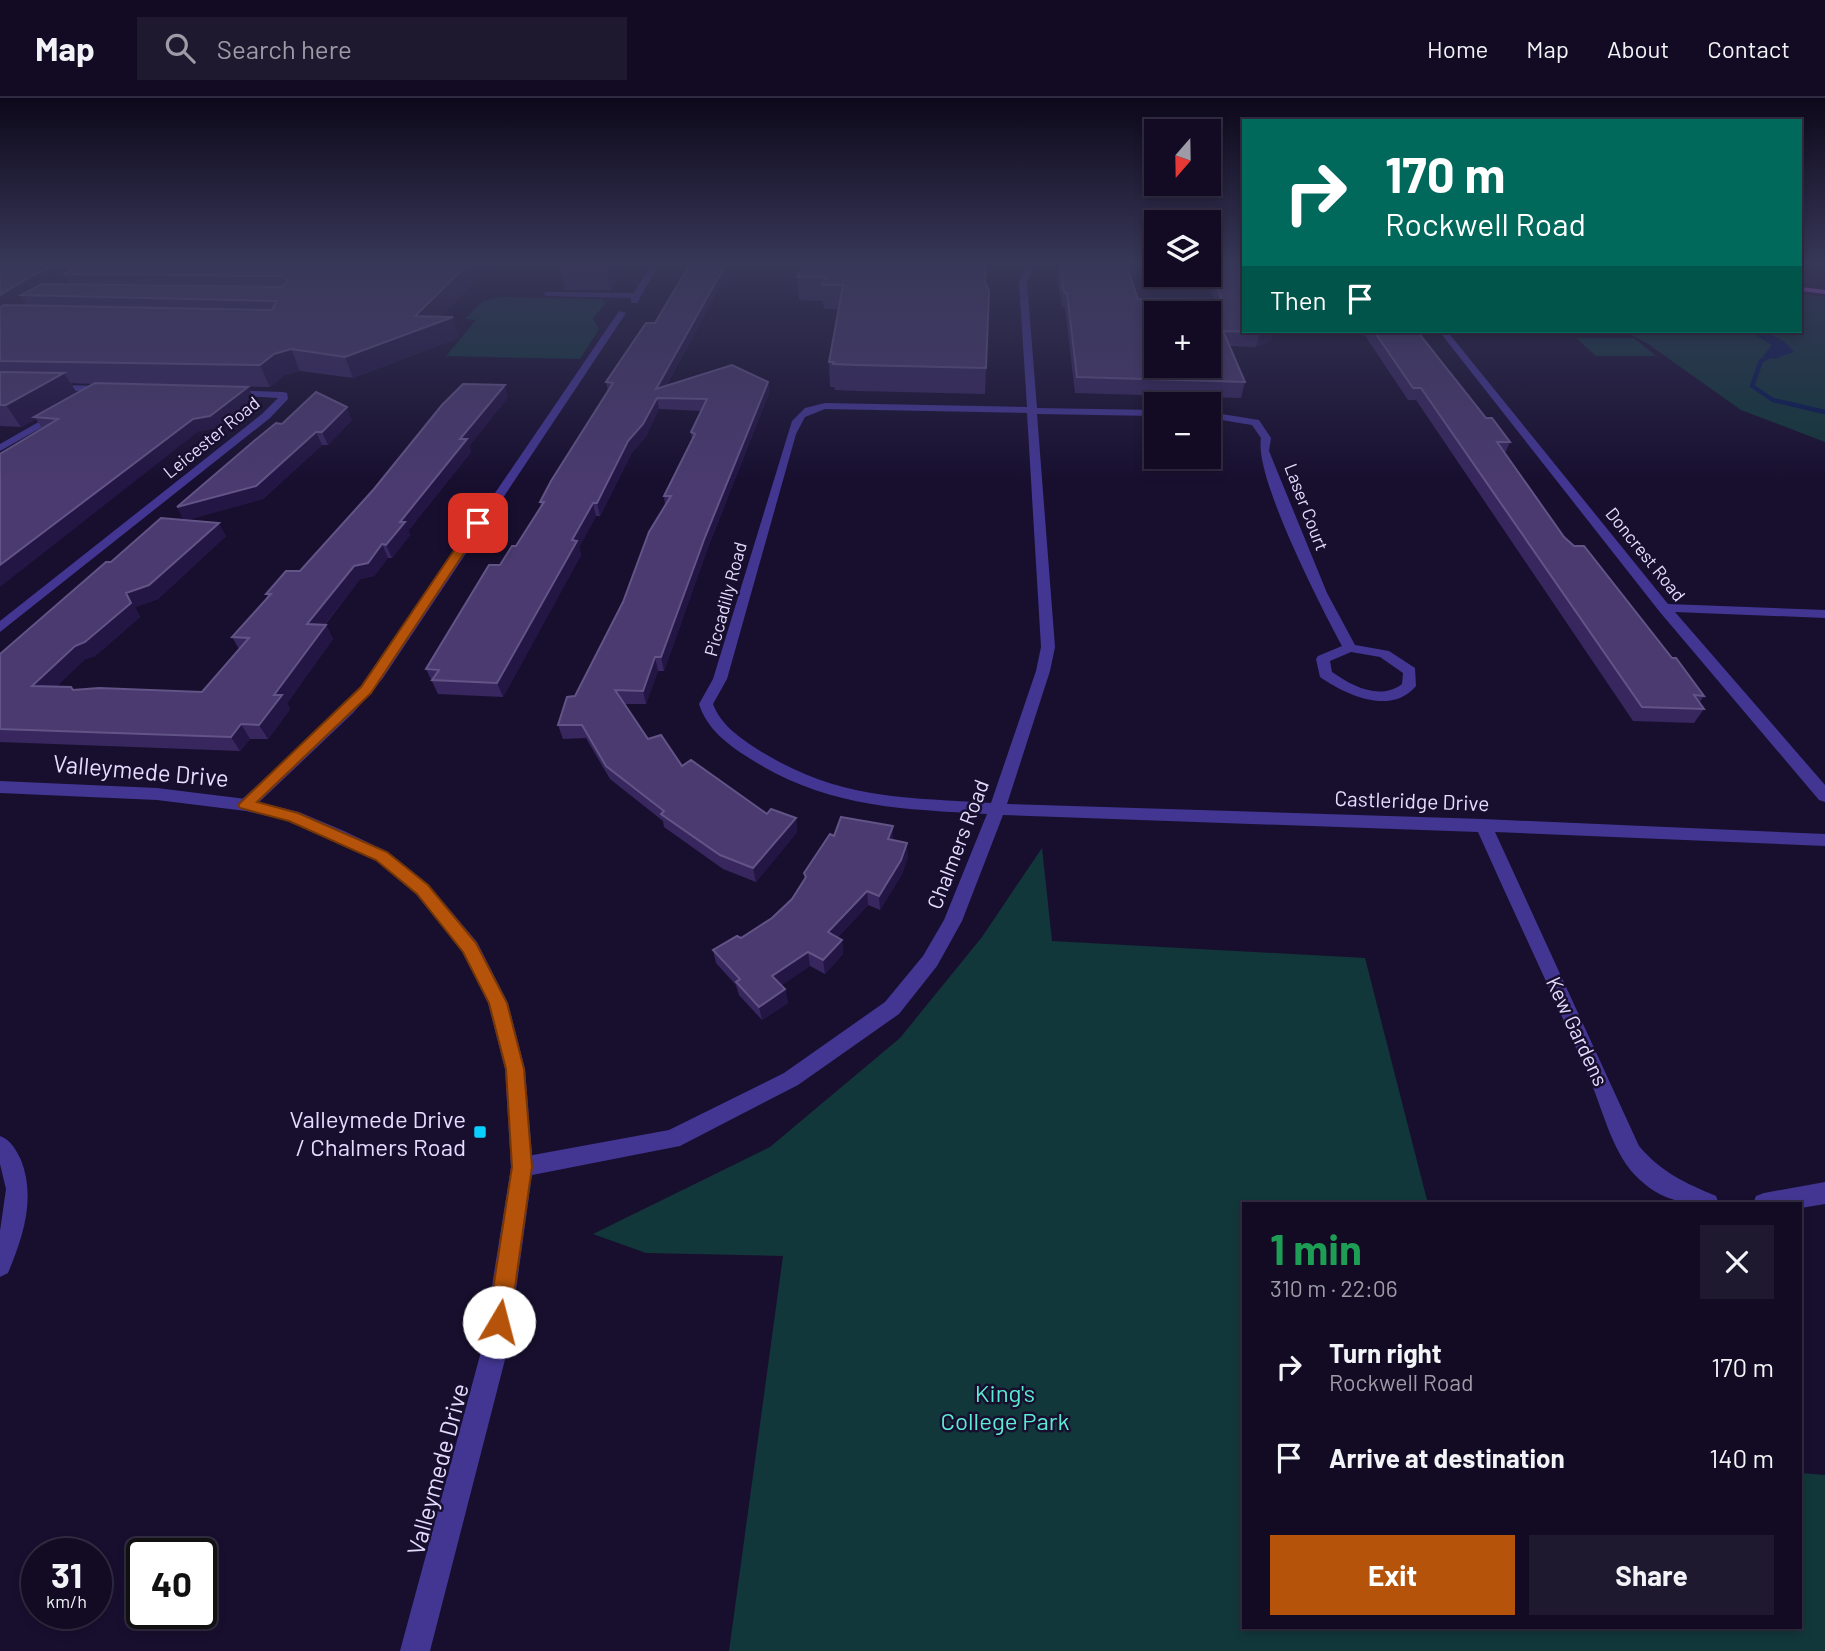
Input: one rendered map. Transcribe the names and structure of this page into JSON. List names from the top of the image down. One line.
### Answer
{"streets":{"street":["Leicester Road","Laser Court","Doncrest Road","Piccadilly Road","Valleymede Drive","Castleridge Drive","Chalmers Road","Kew Gardens"]},"crossings":[["Piccadilly Road","Castleridge Drive"],["Piccadilly Road","Chalmers Road"],["Valleymede Drive","Chalmers Road"],["Castleridge Drive","Chalmers Road"],["Castleridge Drive","Kew Gardens"]],"parks":["King's College Park"],"places":{"transit":["Valleymede Drive / Chalmers Road"]},"north":"bottom","page":{"header":"Map","search":"Search here","nav":["Home","Map","About","Contact"],"map_buttons":["+","−"],"turn":["170 m","Rockwell Road"],"then":"Then","heading":["1 min","310 m · 22:06"],"list":[{"name":"Turn right","note":"Rockwell Road","value":"170 m"},{"name":"Arrive at destination","value":"140 m"}],"buttons":["Exit","Share"],"speed":"31 km/h","limit":"40"}}
